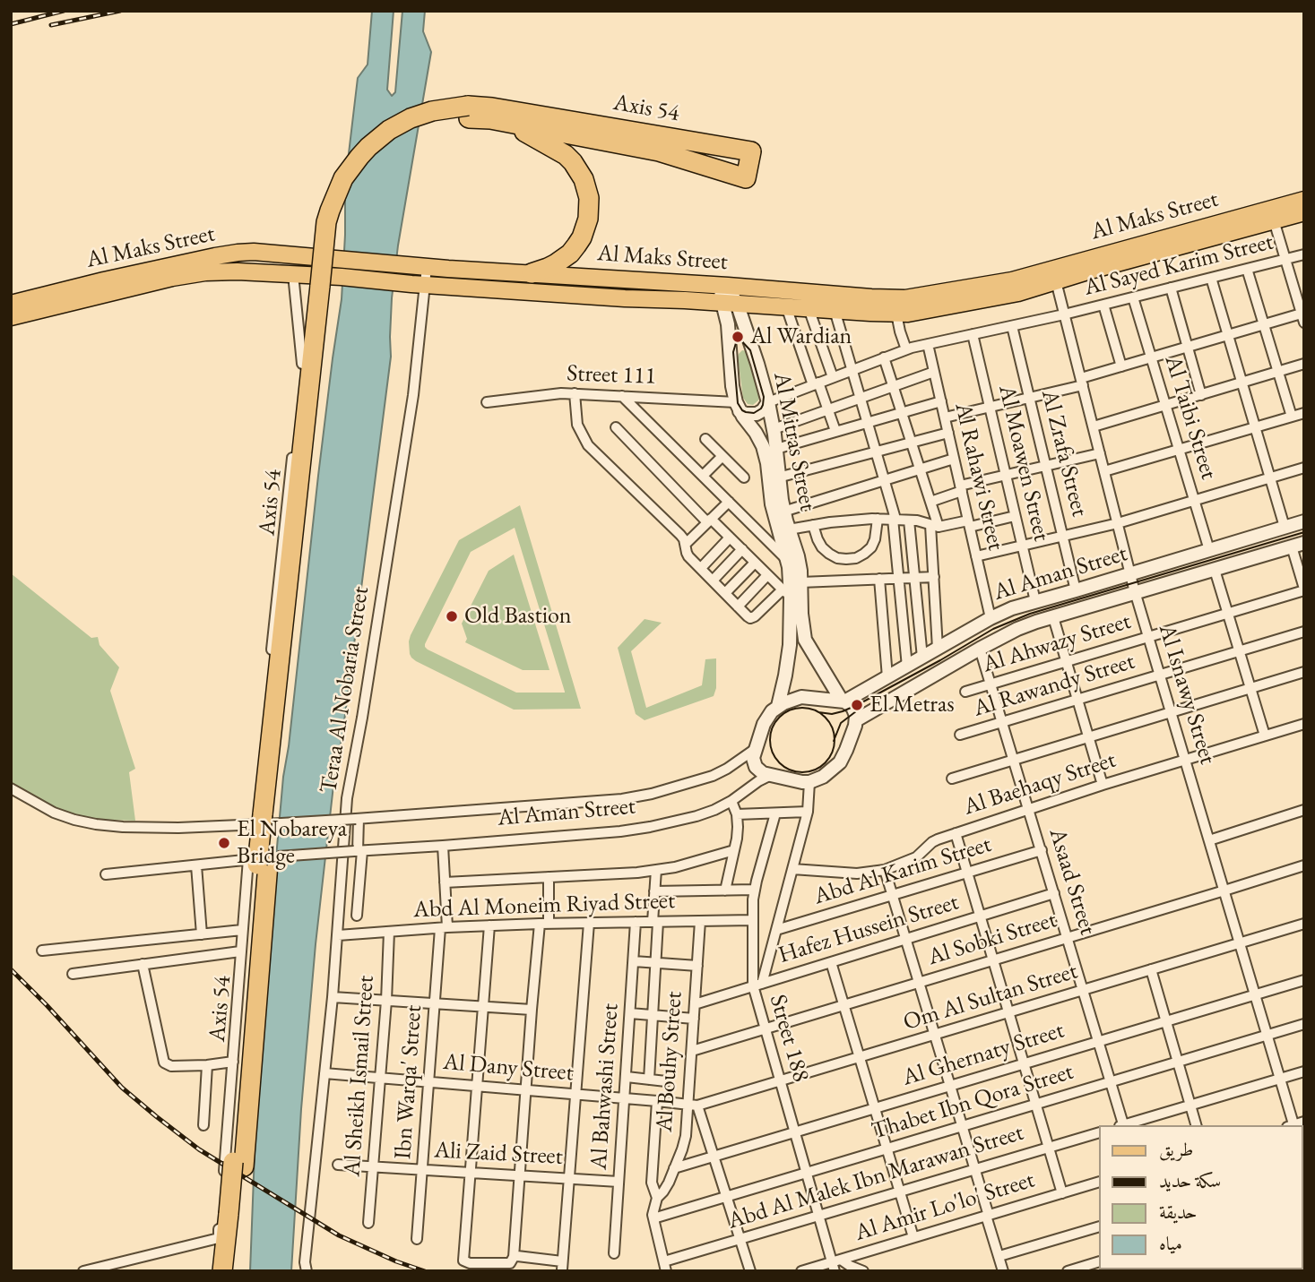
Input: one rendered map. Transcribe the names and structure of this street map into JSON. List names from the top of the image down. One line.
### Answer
{"streets":{"highway":["Axis 54"],"main road":["Al Maks Street"],"street":["Al Sayed Karim Street","Street 111","Al Taibi Street","Al Mitras Street","Al Zrafa Street","Al Moawen Street","Al Rahawi Street","Al Aman Street","Al Ahwazy Street","Al Rawandy Street","Teraa Al Nobaria Street","Al Isnawy Street","Al Baehaqy Street","Abd Al Karim Street","Asaad Street","Abd Al Moneim Riyad Street","Hafez Hussein Street","Al Sobki Street","Om Al Sultan Street","Street 188","Al Ghernaty Street","Al Bouhy Street","Al Dany Street","Al Sheikh Ismail Street","Ibn Warqa' Street","Al Bahwashi Street","Thabet Ibn Qora Street","Ali Zaid Street","Abd Al Malek Ibn Marawan Street","Al Amir Lo'lo' Street"]},"crossings":[["Axis 54","Al Maks Street"],["Axis 54","Al Aman Street"],["Al Maks Street","Al Mitras Street"],["Al Maks Street","Teraa Al Nobaria Street"],["Al Maks Street","Al Isnawy Street"],["Al Sayed Karim Street","Al Taibi Street"],["Al Sayed Karim Street","Al Mitras Street"],["Al Sayed Karim Street","Al Zrafa Street"],["Al Sayed Karim Street","Al Moawen Street"],["Al Sayed Karim Street","Al Rahawi Street"],["Al Sayed Karim Street","Al Isnawy Street"],["Street 111","Al Mitras Street"],["Al Taibi Street","Al Aman Street"],["Al Mitras Street","Al Aman Street"],["Al Zrafa Street","Al Aman Street"],["Al Moawen Street","Al Aman Street"],["Al Rahawi Street","Al Aman Street"],["Al Aman Street","Al Isnawy Street"],["Al Aman Street","Asaad Street"],["Al Aman Street","Ibn Warqa' Street"],["Al Ahwazy Street","Al Isnawy Street"],["Al Ahwazy Street","Asaad Street"],["Al Rawandy Street","Al Isnawy Street"],["Al Rawandy Street","Asaad Street"],["Teraa Al Nobaria Street","Abd Al Moneim Riyad Street"],["Teraa Al Nobaria Street","Al Dany Street"],["Al Isnawy Street","Al Baehaqy Street"],["Al Isnawy Street","Al Sobki Street"],["Al Isnawy Street","Om Al Sultan Street"],["Al Isnawy Street","Al Ghernaty Street"],["Al Isnawy Street","Thabet Ibn Qora Street"],["Al Baehaqy Street","Asaad Street"],["Abd Al Karim Street","Asaad Street"],["Asaad Street","Hafez Hussein Street"],["Asaad Street","Al Sobki Street"],["Asaad Street","Om Al Sultan Street"],["Asaad Street","Al Ghernaty Street"],["Asaad Street","Thabet Ibn Qora Street"],["Abd Al Moneim Riyad Street","Street 188"],["Abd Al Moneim Riyad Street","Al Bouhy Street"],["Abd Al Moneim Riyad Street","Al Sheikh Ismail Street"],["Abd Al Moneim Riyad Street","Ibn Warqa' Street"],["Abd Al Moneim Riyad Street","Al Bahwashi Street"],["Hafez Hussein Street","Street 188"],["Hafez Hussein Street","Al Bouhy Street"],["Al Sobki Street","Street 188"],["Al Sobki Street","Al Bouhy Street"],["Om Al Sultan Street","Street 188"],["Om Al Sultan Street","Al Bouhy Street"],["Om Al Sultan Street","Al Dany Street"],["Street 188","Al Ghernaty Street"],["Street 188","Thabet Ibn Qora Street"],["Street 188","Abd Al Malek Ibn Marawan Street"],["Street 188","Al Amir Lo'lo' Street"],["Al Ghernaty Street","Al Bouhy Street"],["Al Bouhy Street","Al Dany Street"],["Al Dany Street","Al Sheikh Ismail Street"],["Al Dany Street","Ibn Warqa' Street"],["Al Dany Street","Al Bahwashi Street"],["Al Sheikh Ismail Street","Ali Zaid Street"],["Ibn Warqa' Street","Ali Zaid Street"],["Al Bahwashi Street","Ali Zaid Street"]],"places":["Al Wardian","Old Bastion","El Metras","El Nobareya Bridge"],"legend":["طريق","سكة حديد","حديقة","مياه"]}
